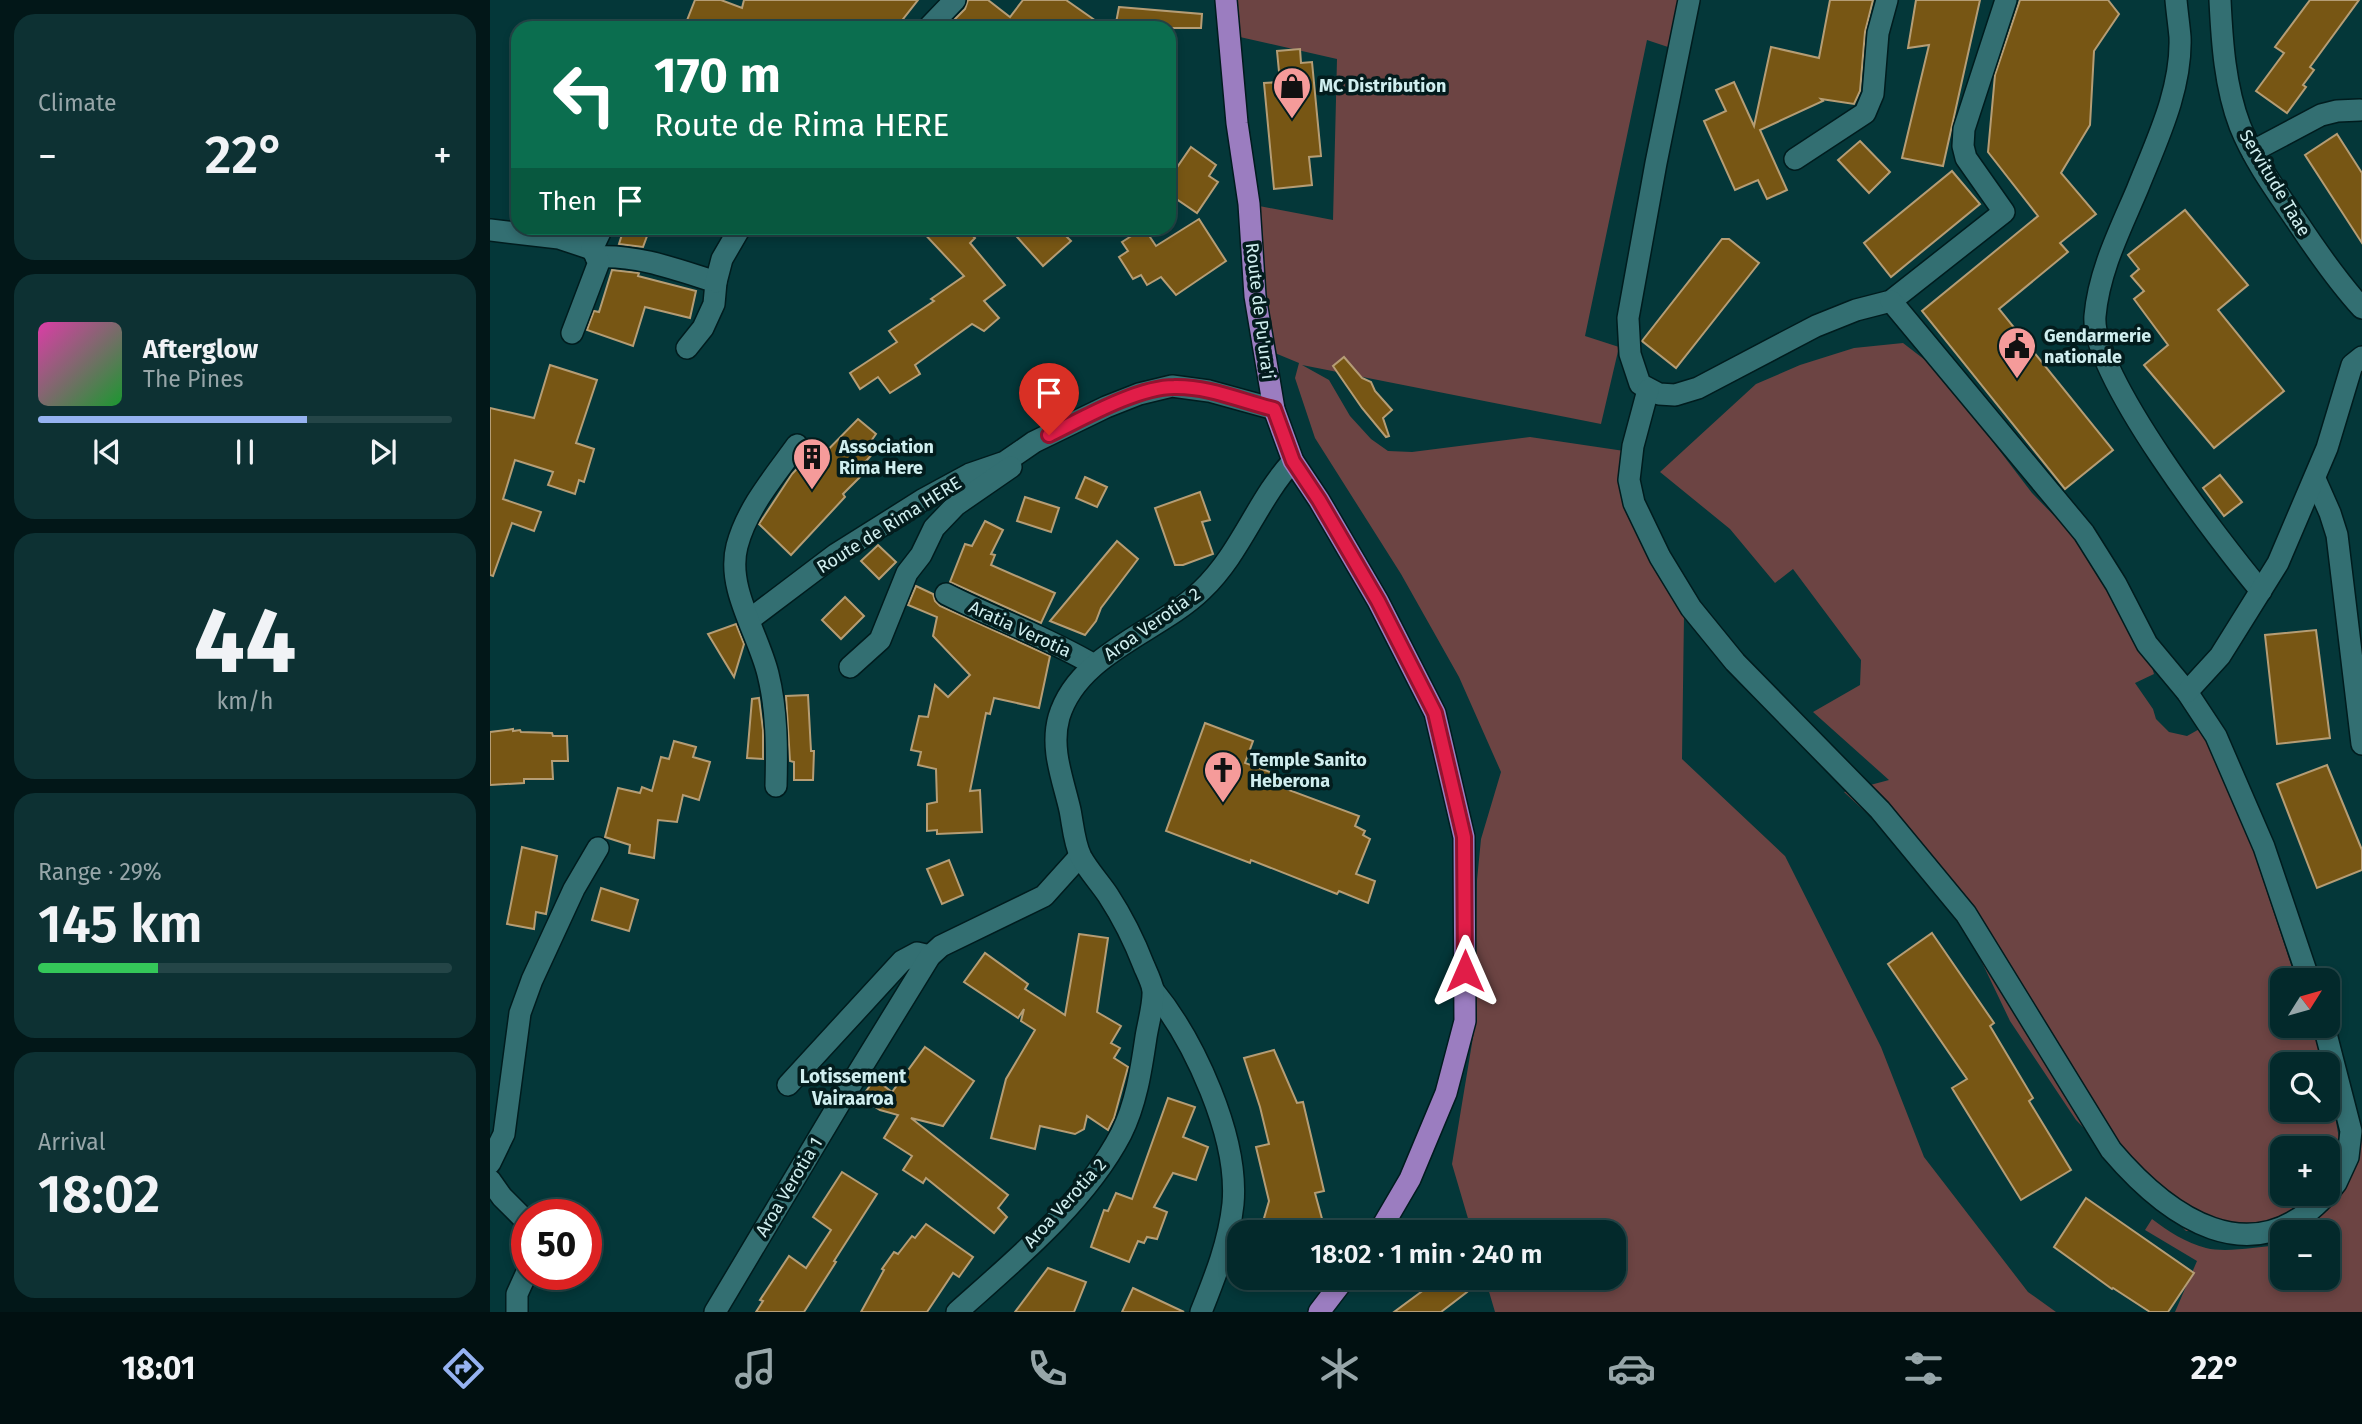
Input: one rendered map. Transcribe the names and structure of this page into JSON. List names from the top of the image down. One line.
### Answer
{"streets":{"main road":["Route de Pu'ura'i"],"street":["Servitude Taae","Route de Rima HERE","Aroa Verotia 2","Aratia Verotia","Aroa Verotia 1"]},"crossings":[["Route de Pu'ura'i","Route de Rima HERE"],["Route de Pu'ura'i","Aroa Verotia 2"],["Aroa Verotia 2","Aratia Verotia"],["Aroa Verotia 2","Aroa Verotia 1"]],"districts":["Lotissement Vairaaroa"],"places":{"shop":["MC Distribution"],"public building":["Gendarmerie nationale"],"building":["Association Rima Here"],"church":["Temple Sanito Heberona"]},"north":"top right","page":{"tile":["Climate",["44","km/h"],["Range · 29%","145 km"],["Arrival","18:02"]],"turn":["170 m","Route de Rima HERE"],"heat":["−","22°","+"],"then":"Then","song":["Afterglow","The Pines"],"map_buttons":["+","−"],"limit":"50","trip":"18:02 · 1 min · 240 m","tabs":["18:01","22°"]}}
